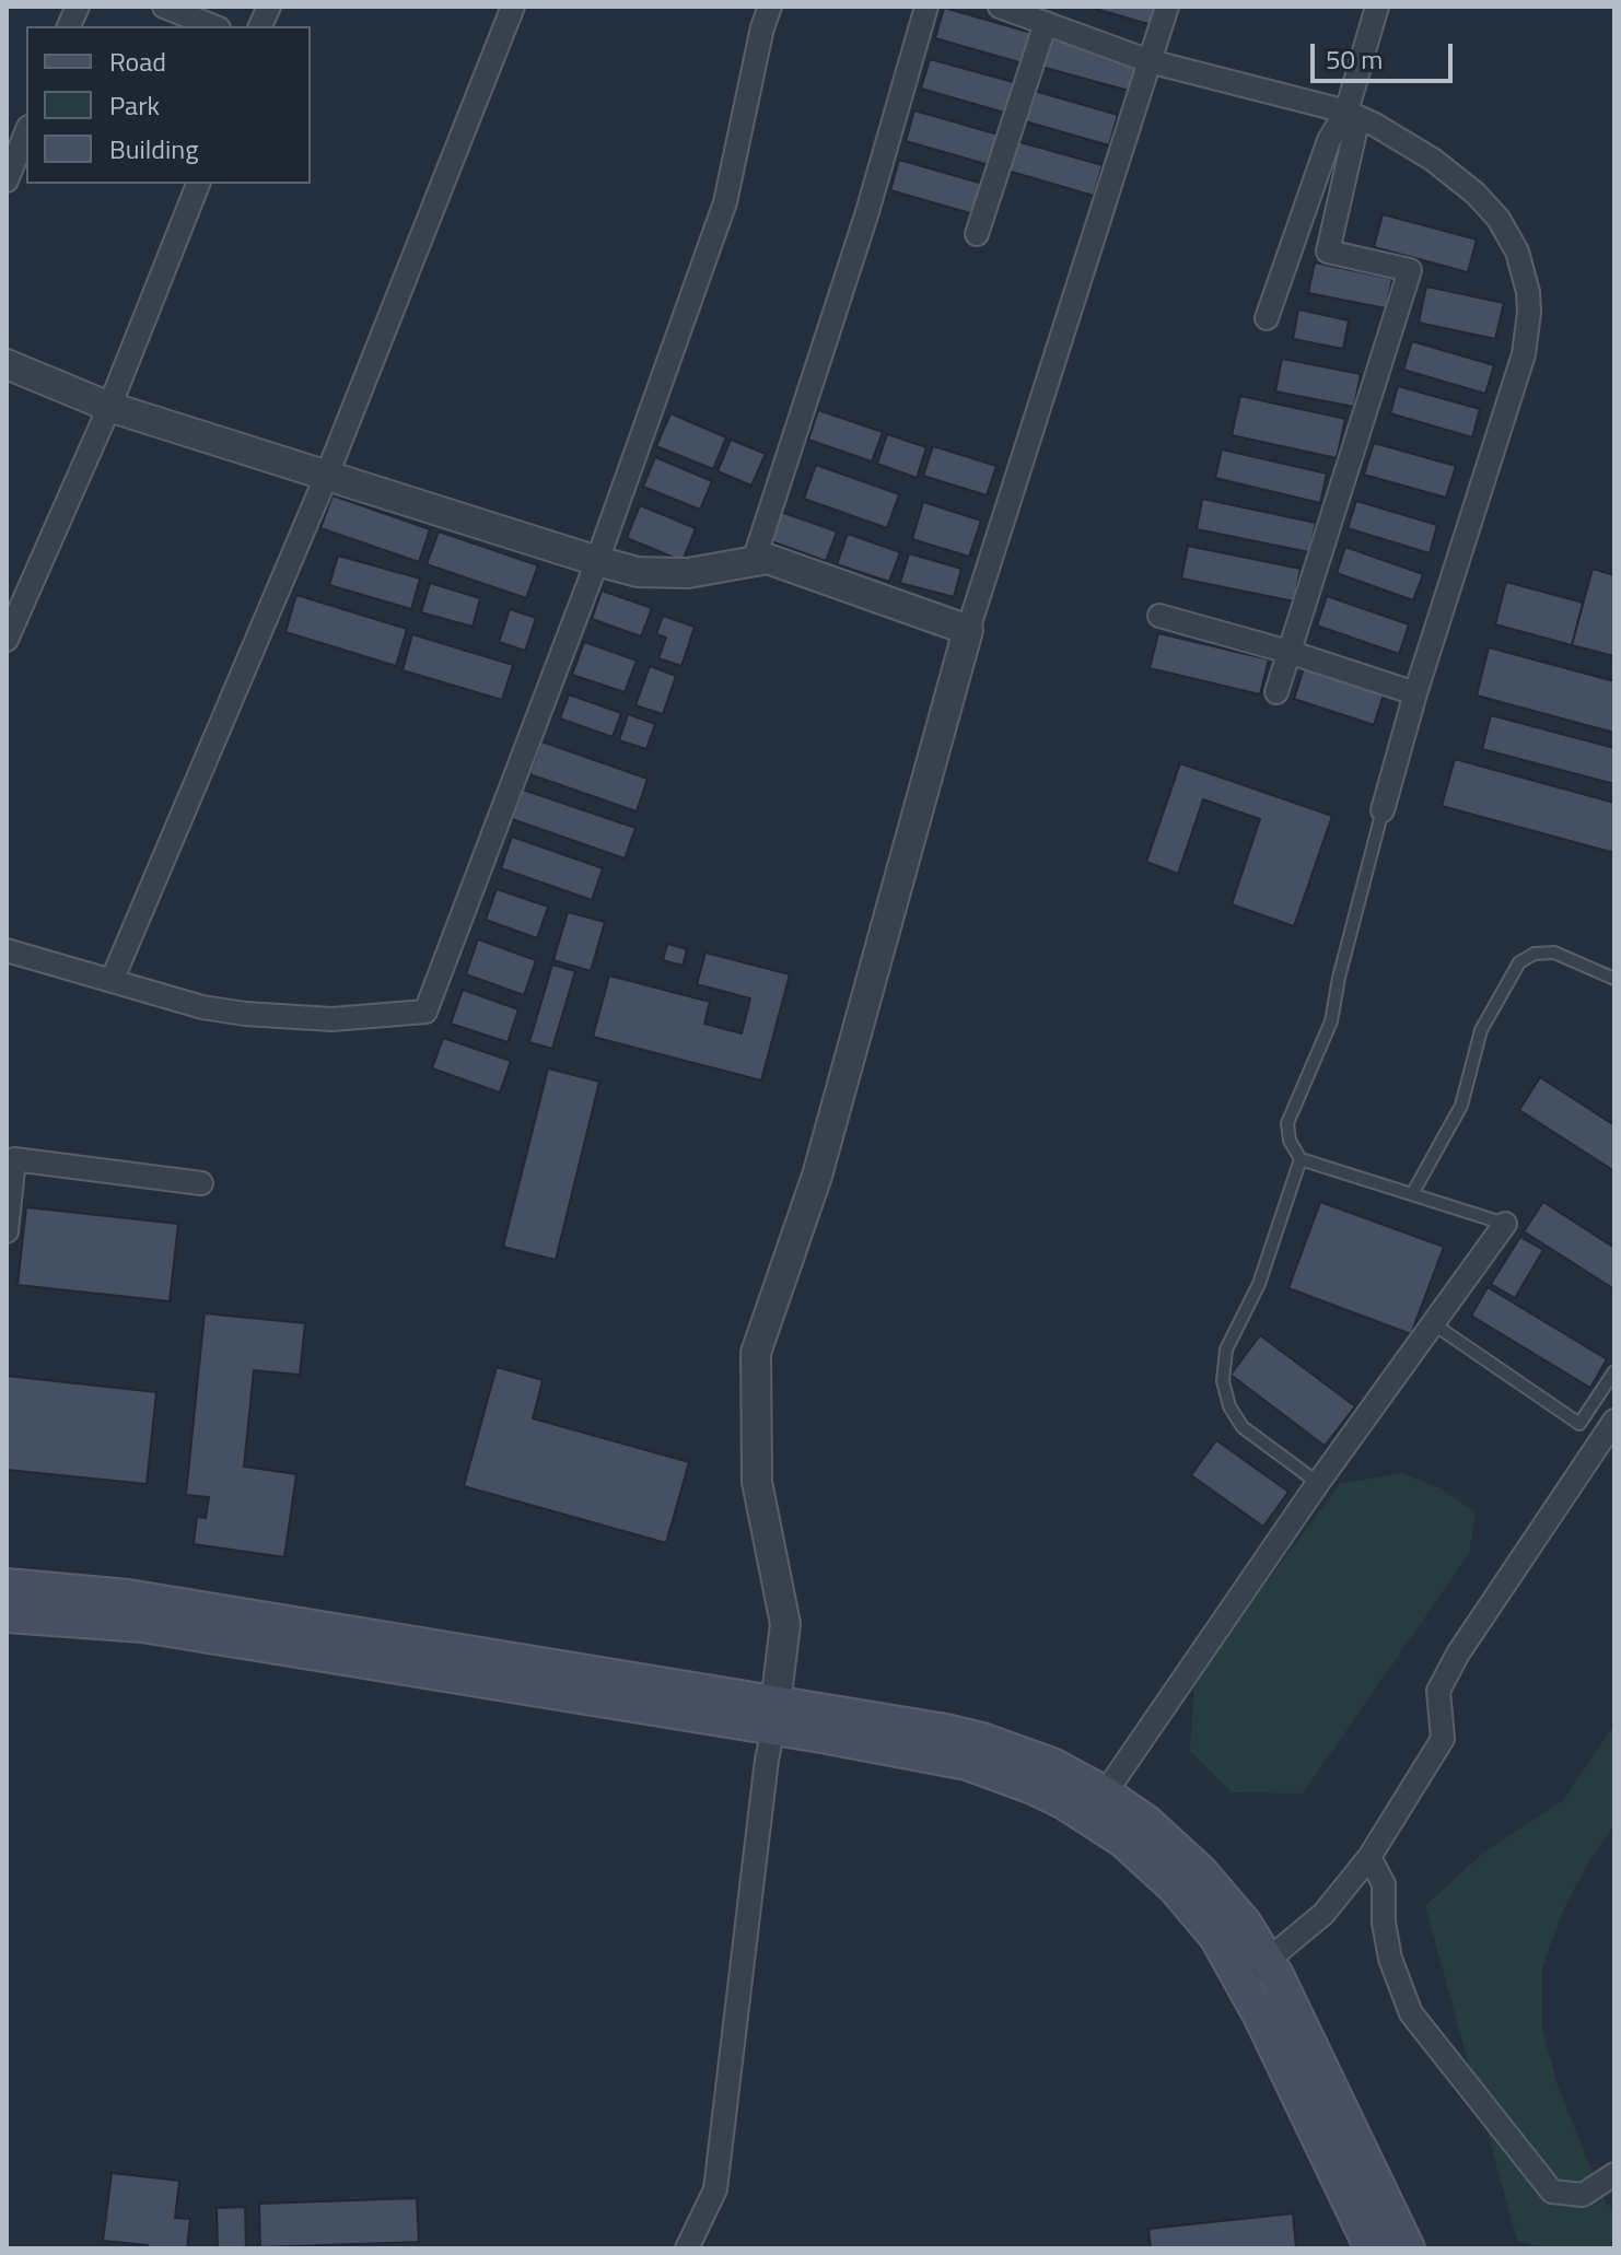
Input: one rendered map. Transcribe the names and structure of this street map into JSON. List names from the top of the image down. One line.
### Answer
{"legend":["Road","Park","Building"],"scale_bar":"50 m"}
